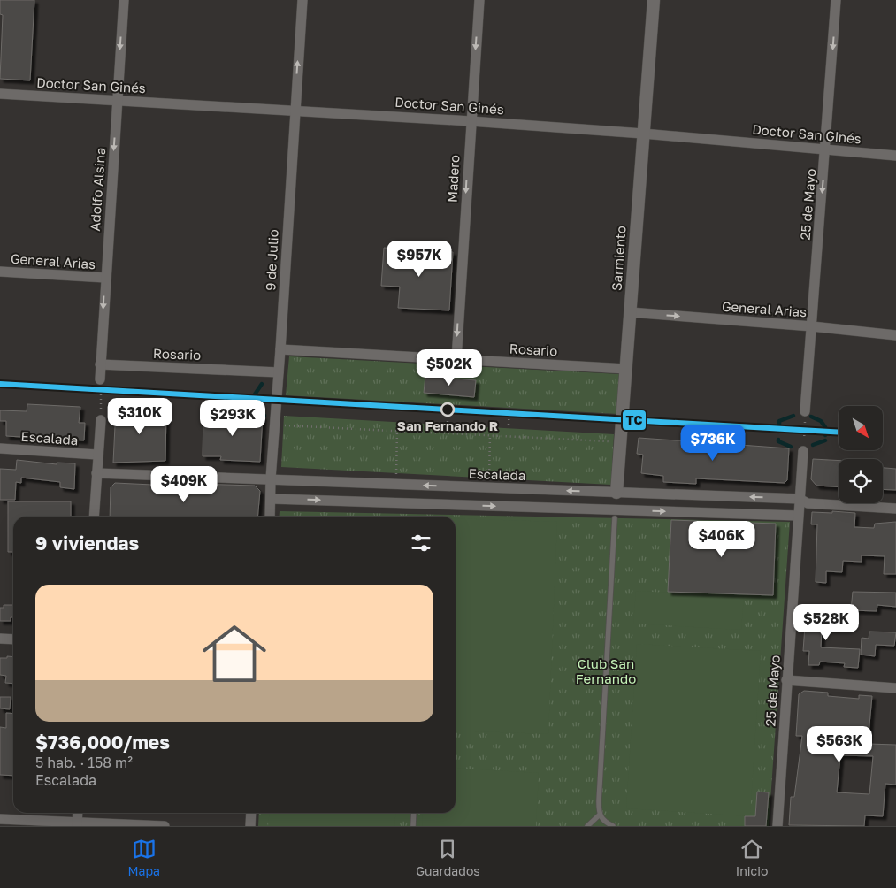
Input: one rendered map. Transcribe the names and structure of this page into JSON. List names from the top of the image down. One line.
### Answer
{"streets":{"street":["Doctor San Ginés","Madero","Adolfo Alsina","25 de Mayo","Sarmiento","9 de Julio","General Arias","Rosario","Escalada"]},"crossings":[["Doctor San Ginés","Madero"],["Doctor San Ginés","Adolfo Alsina"],["Doctor San Ginés","25 de Mayo"],["Doctor San Ginés","Sarmiento"],["Doctor San Ginés","9 de Julio"],["Madero","Rosario"],["Adolfo Alsina","General Arias"],["Adolfo Alsina","Rosario"],["25 de Mayo","General Arias"],["25 de Mayo","Escalada"],["Sarmiento","General Arias"],["Sarmiento","Rosario"],["Sarmiento","Escalada"],["9 de Julio","Rosario"],["9 de Julio","Escalada"]],"one_way":["Madero","Adolfo Alsina","25 de Mayo","General Arias"],"parks":["Club San Fernando"],"places":["San Fernando R"],"lines":["transit line TC"],"north":"bottom right","page":{"price":["$957K","$502K","$310K","$293K","$736K","$409K","$406K","$528K","$563K"],"heading":"9 viviendas","list":[{"name":"$736,000/mes","note":"5 hab. · 158 m² · Escalada"}],"tabs":["Mapa","Guardados","Inicio"]}}
